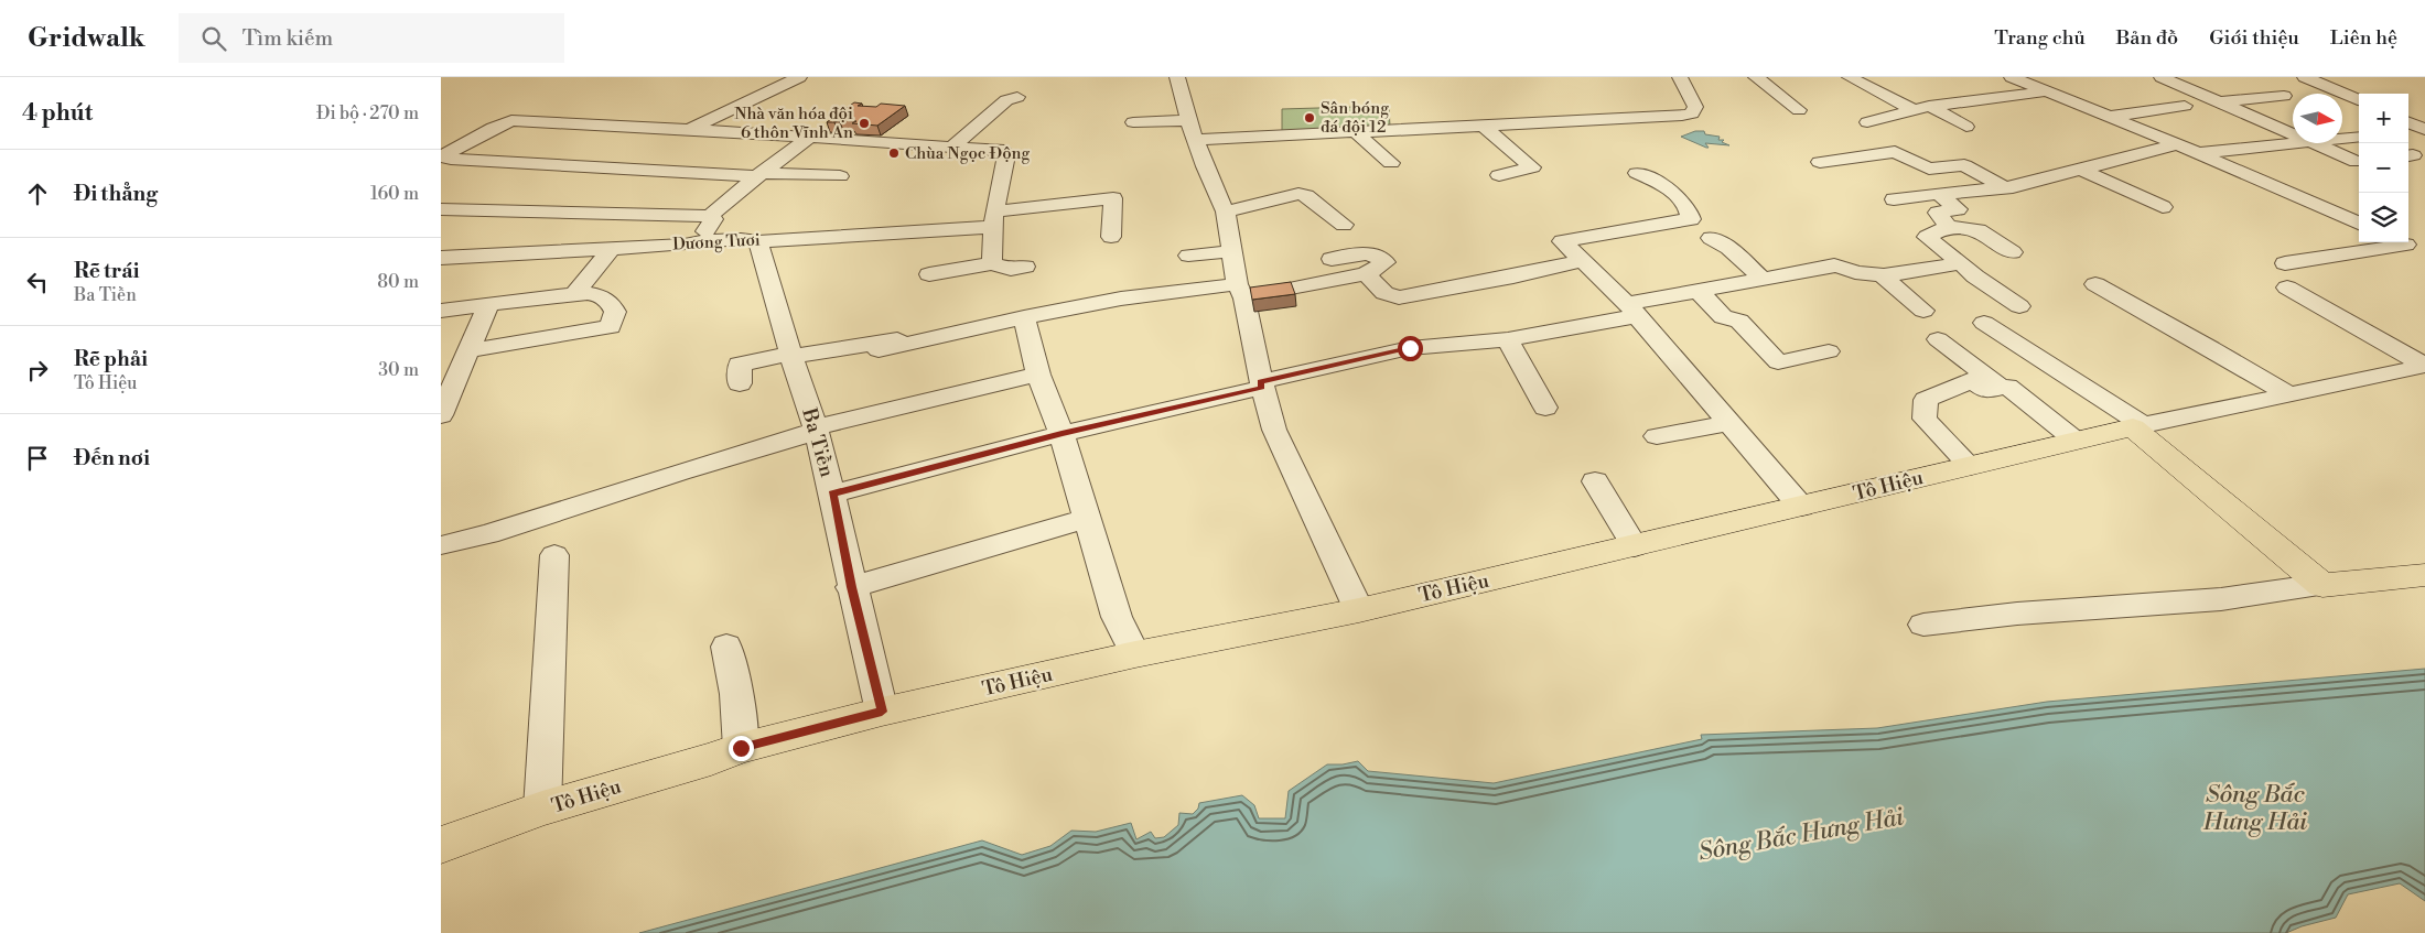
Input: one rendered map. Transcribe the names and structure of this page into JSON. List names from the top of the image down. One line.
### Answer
{"streets":{"main road":["Tô Hiệu"],"street":["Dương Tươi","Ba Tiền"]},"crossings":[["Dương Tươi","Ba Tiền"],["Ba Tiền","Tô Hiệu"]],"water":["Sông Bắc Hưng Hải"],"places":["Sân bóng đá đội 12","Nhà văn hóa đội 6 thôn Vĩnh An","Chùa Ngọc Động"],"north":"right","page":{"header":"Gridwalk","search":"Tìm kiếm","nav":["Trang chủ","Bản đồ","Giới thiệu","Liên hệ"],"heading":["4 phút","Đi bộ · 270 m"],"map_buttons":["+","−"],"list":[["Đi thẳng","160 m"],["Rẽ trái","Ba Tiền","80 m"],["Rẽ phải","Tô Hiệu","30 m"],"Đến nơi"]}}
